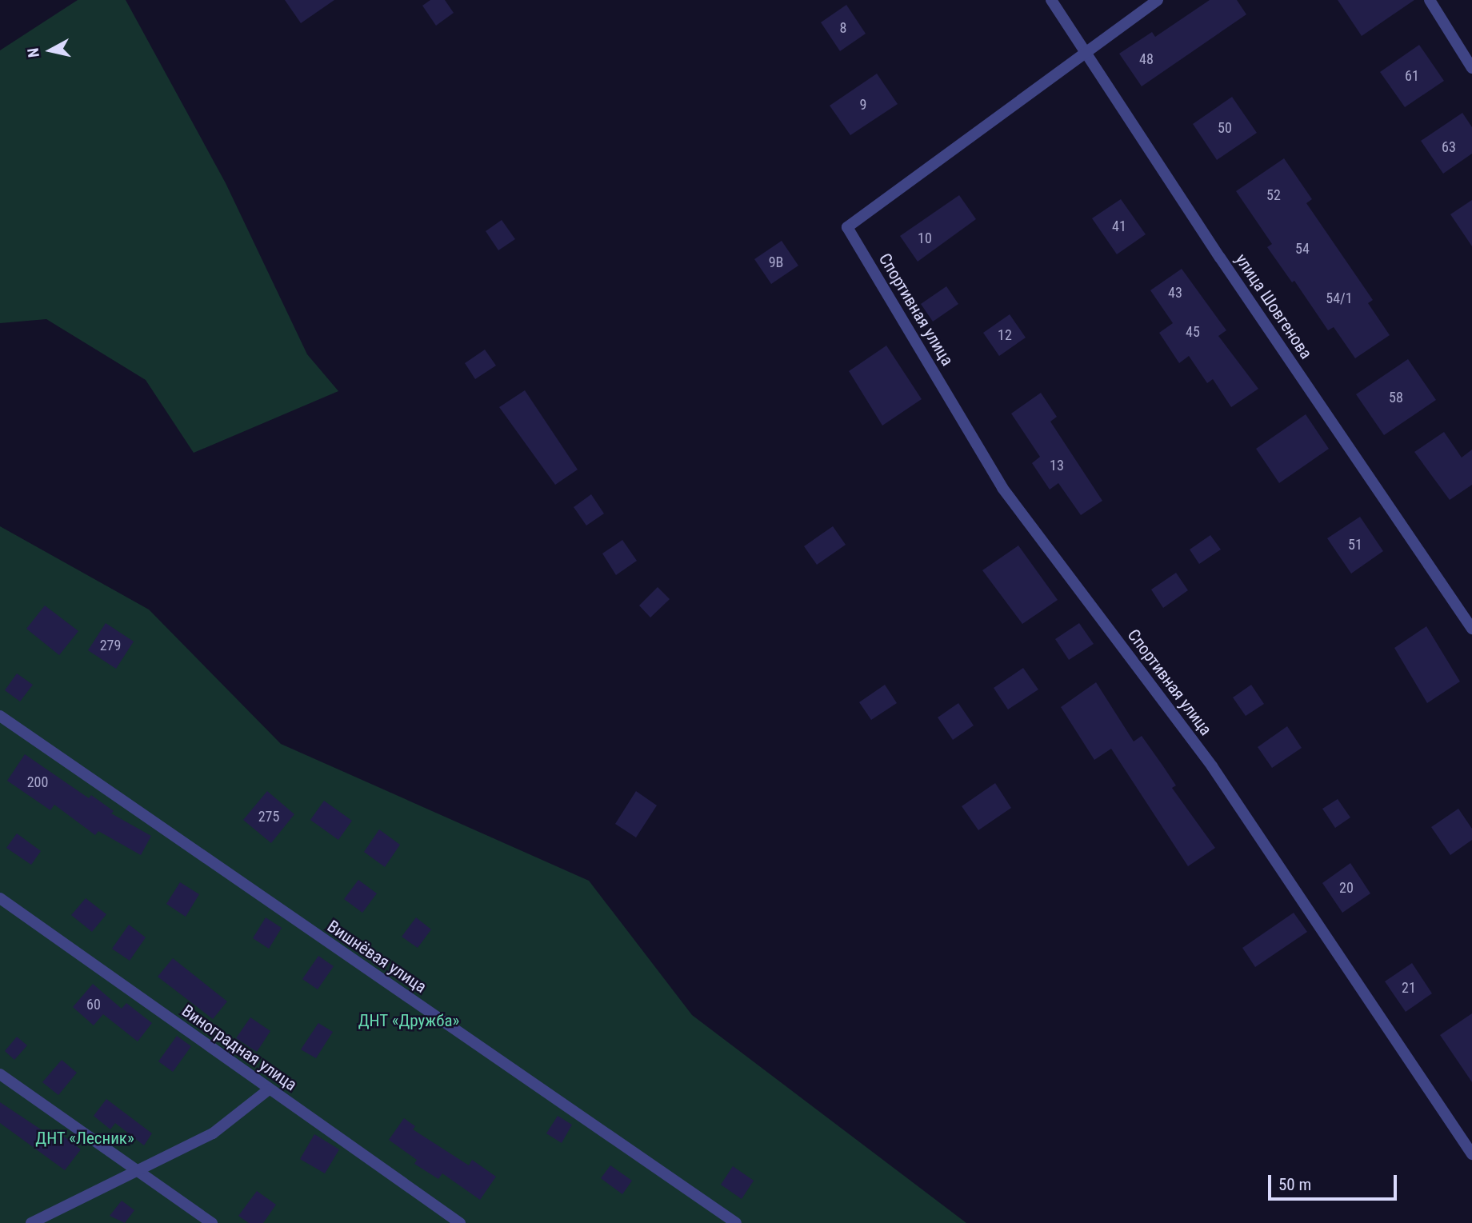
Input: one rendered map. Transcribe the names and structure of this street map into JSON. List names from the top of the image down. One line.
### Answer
{"streets":{"street":["улица Шовгенова","Спортивная улица","Вишнёвая улица","Виноградная улица"]},"crossings":[["улица Шовгенова","Спортивная улица"]],"parks":["ДНТ «Дружба»","ДНТ «Лесник»"],"house_numbers":["8","48","61","9","50","63","52","41","10","54","9В","43","54/1","45","12","58","13","51","279","200","275","20","21","60"],"scale_bar":"50 m","north":"left"}
